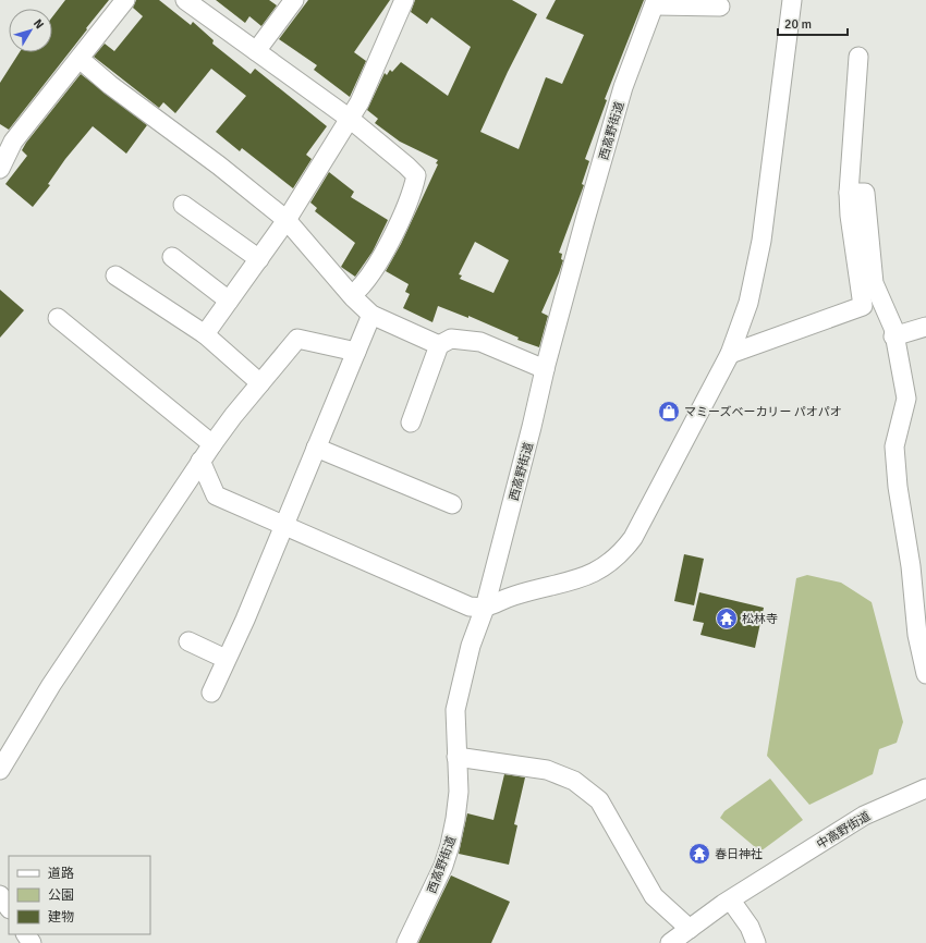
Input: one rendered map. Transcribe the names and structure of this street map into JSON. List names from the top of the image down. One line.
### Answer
{"streets":{"street":["西高野街道","中高野街道"]},"places":{"shop":["マミーズベーカリー パオパオ"],"temple":["松林寺","春日神社"]},"legend":["道路","公園","建物"],"scale_bar":"20 m","north":"top right"}
